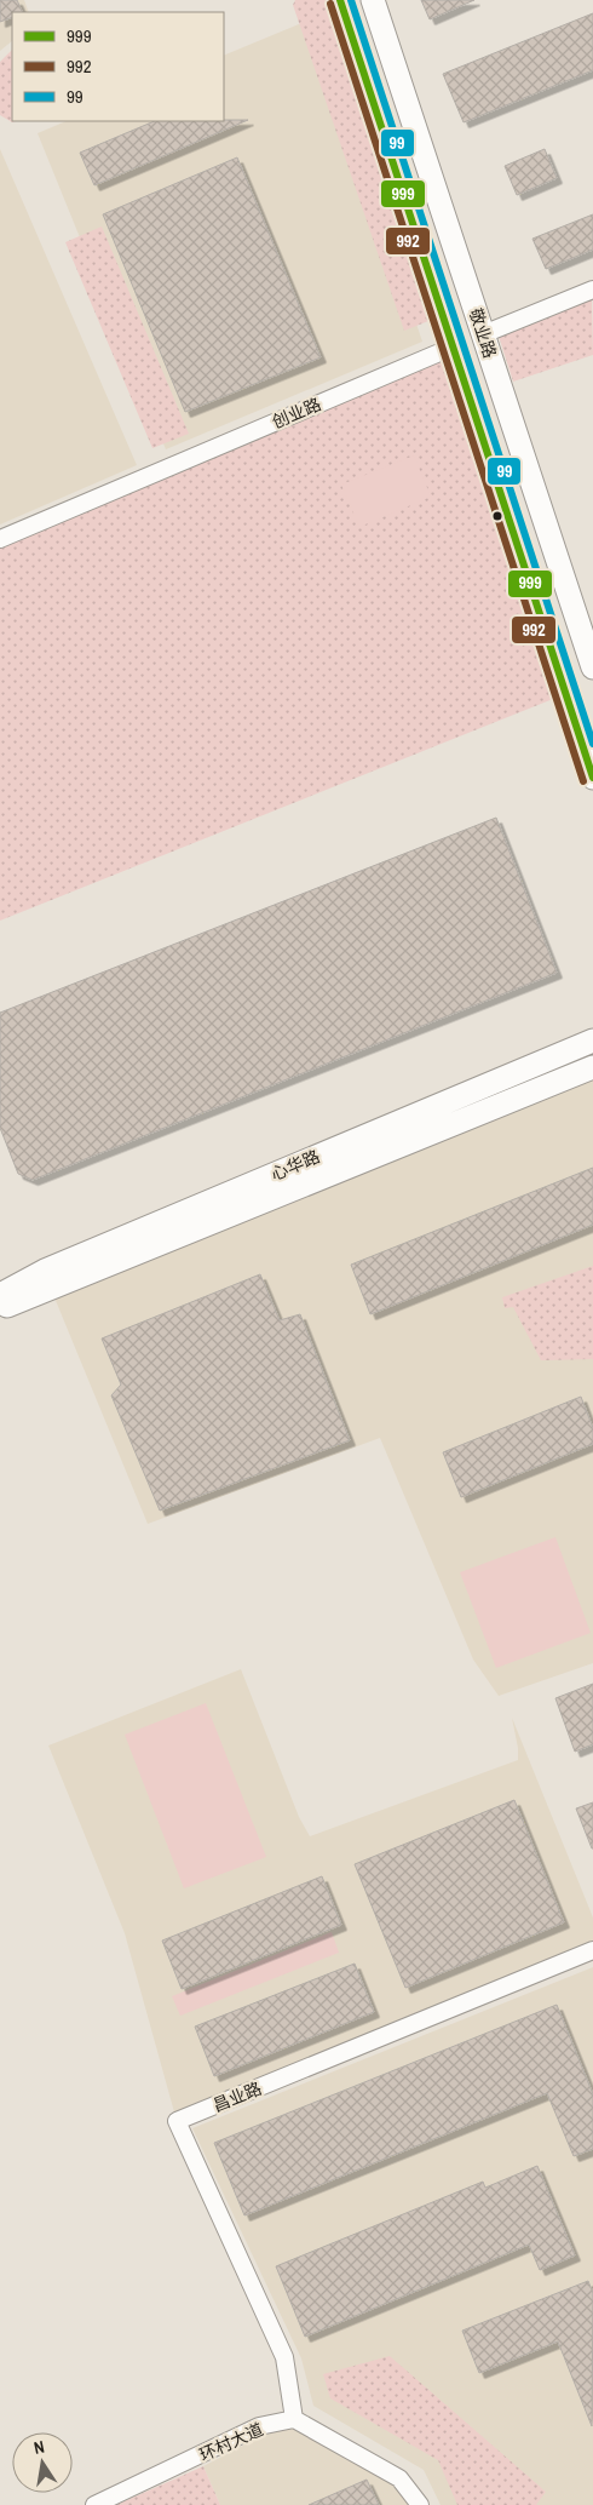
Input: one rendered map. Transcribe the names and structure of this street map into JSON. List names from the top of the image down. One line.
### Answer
{"streets":{"main road":["敬业路","创业路","心华路"],"street":["昌业路","环村大道"]},"crossings":[["敬业路","创业路"],["昌业路","环村大道"]],"lines":["transit line 999","transit line 99","transit line 992"],"legend":["999","992","99"],"north":"top"}
